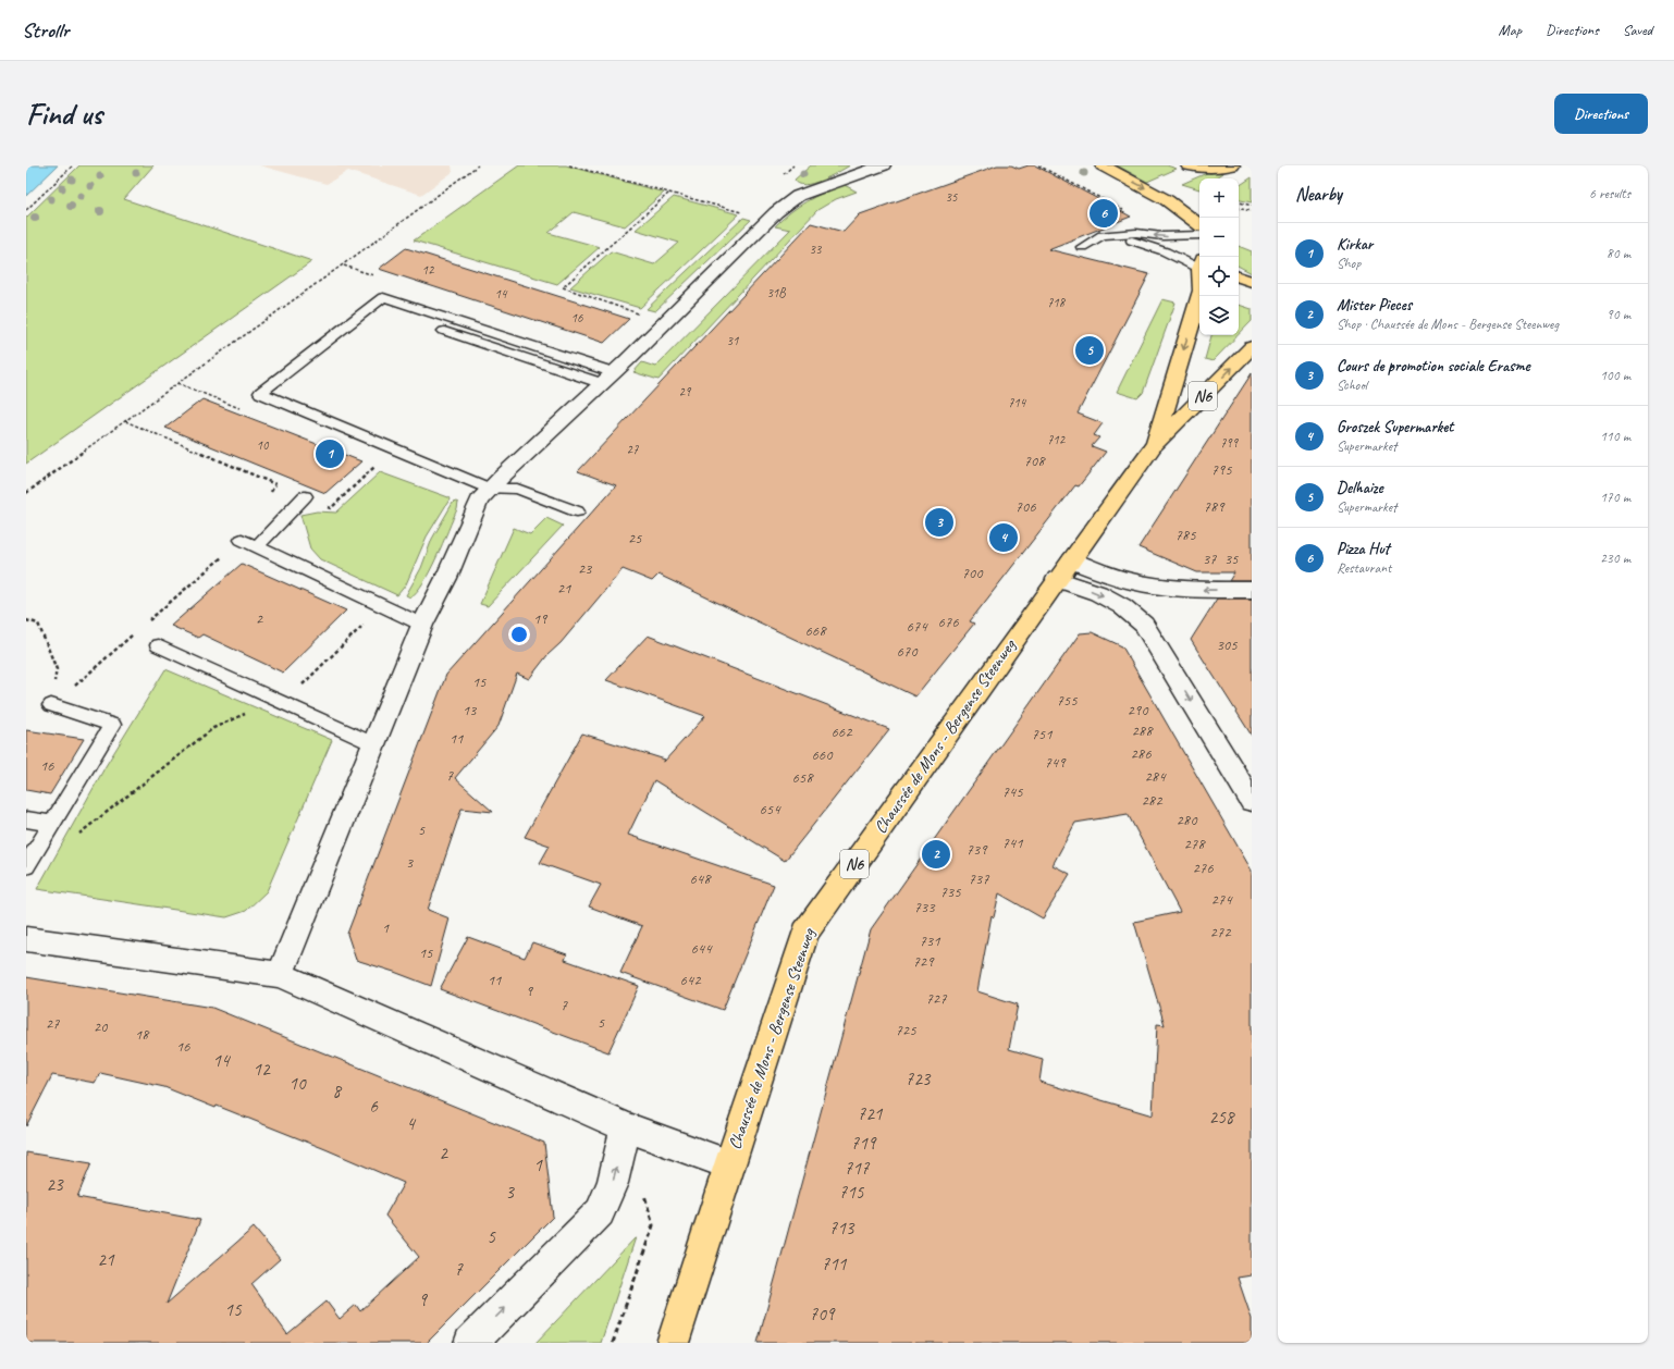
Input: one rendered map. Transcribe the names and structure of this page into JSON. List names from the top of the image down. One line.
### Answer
{"streets":{"main road":["N6","Chaussée de Mons - Bergense Steenweg"]},"house_numbers":["35","33","12","31B","14","718","16","31","29","714","712","799","10","27","708","795","706","789","785","25","37","35","23","700","21","2","19","676","674","668","305","670","15","755","13","290","288","662","751","11","286","660","749","16","7","284","658","745","282","654","280","5","741","278","739","3","276","648","737","735","274","733","1","272","731","644","15","729","11","642","9","727","7","5","27","20","725","18","16","14","12","723","10","8","6","721","258","4","719","2","1","717","23","3","715","713","5","21","711","7","9","15","709"],"page":{"header":"Strollr","nav":["Map","Directions","Saved"],"buttons":"Directions","title":"Find us","heading":["Nearby","6 results"],"map_buttons":["+","−"],"pins":["6","5","1","3","4","2"],"list":[{"mark":"1","name":"Kirkar","note":"Shop","value":"80 m"},{"mark":"2","name":"Mister Pieces","note":"Shop · Chaussée de Mons - Bergense Steenweg","value":"90 m"},{"mark":"3","name":"Cours de promotion sociale Erasme","note":"School","value":"100 m"},{"mark":"4","name":"Groszek Supermarket","note":"Supermarket","value":"110 m"},{"mark":"5","name":"Delhaize","note":"Supermarket","value":"170 m"},{"mark":"6","name":"Pizza Hut","note":"Restaurant","value":"230 m"}]}}
